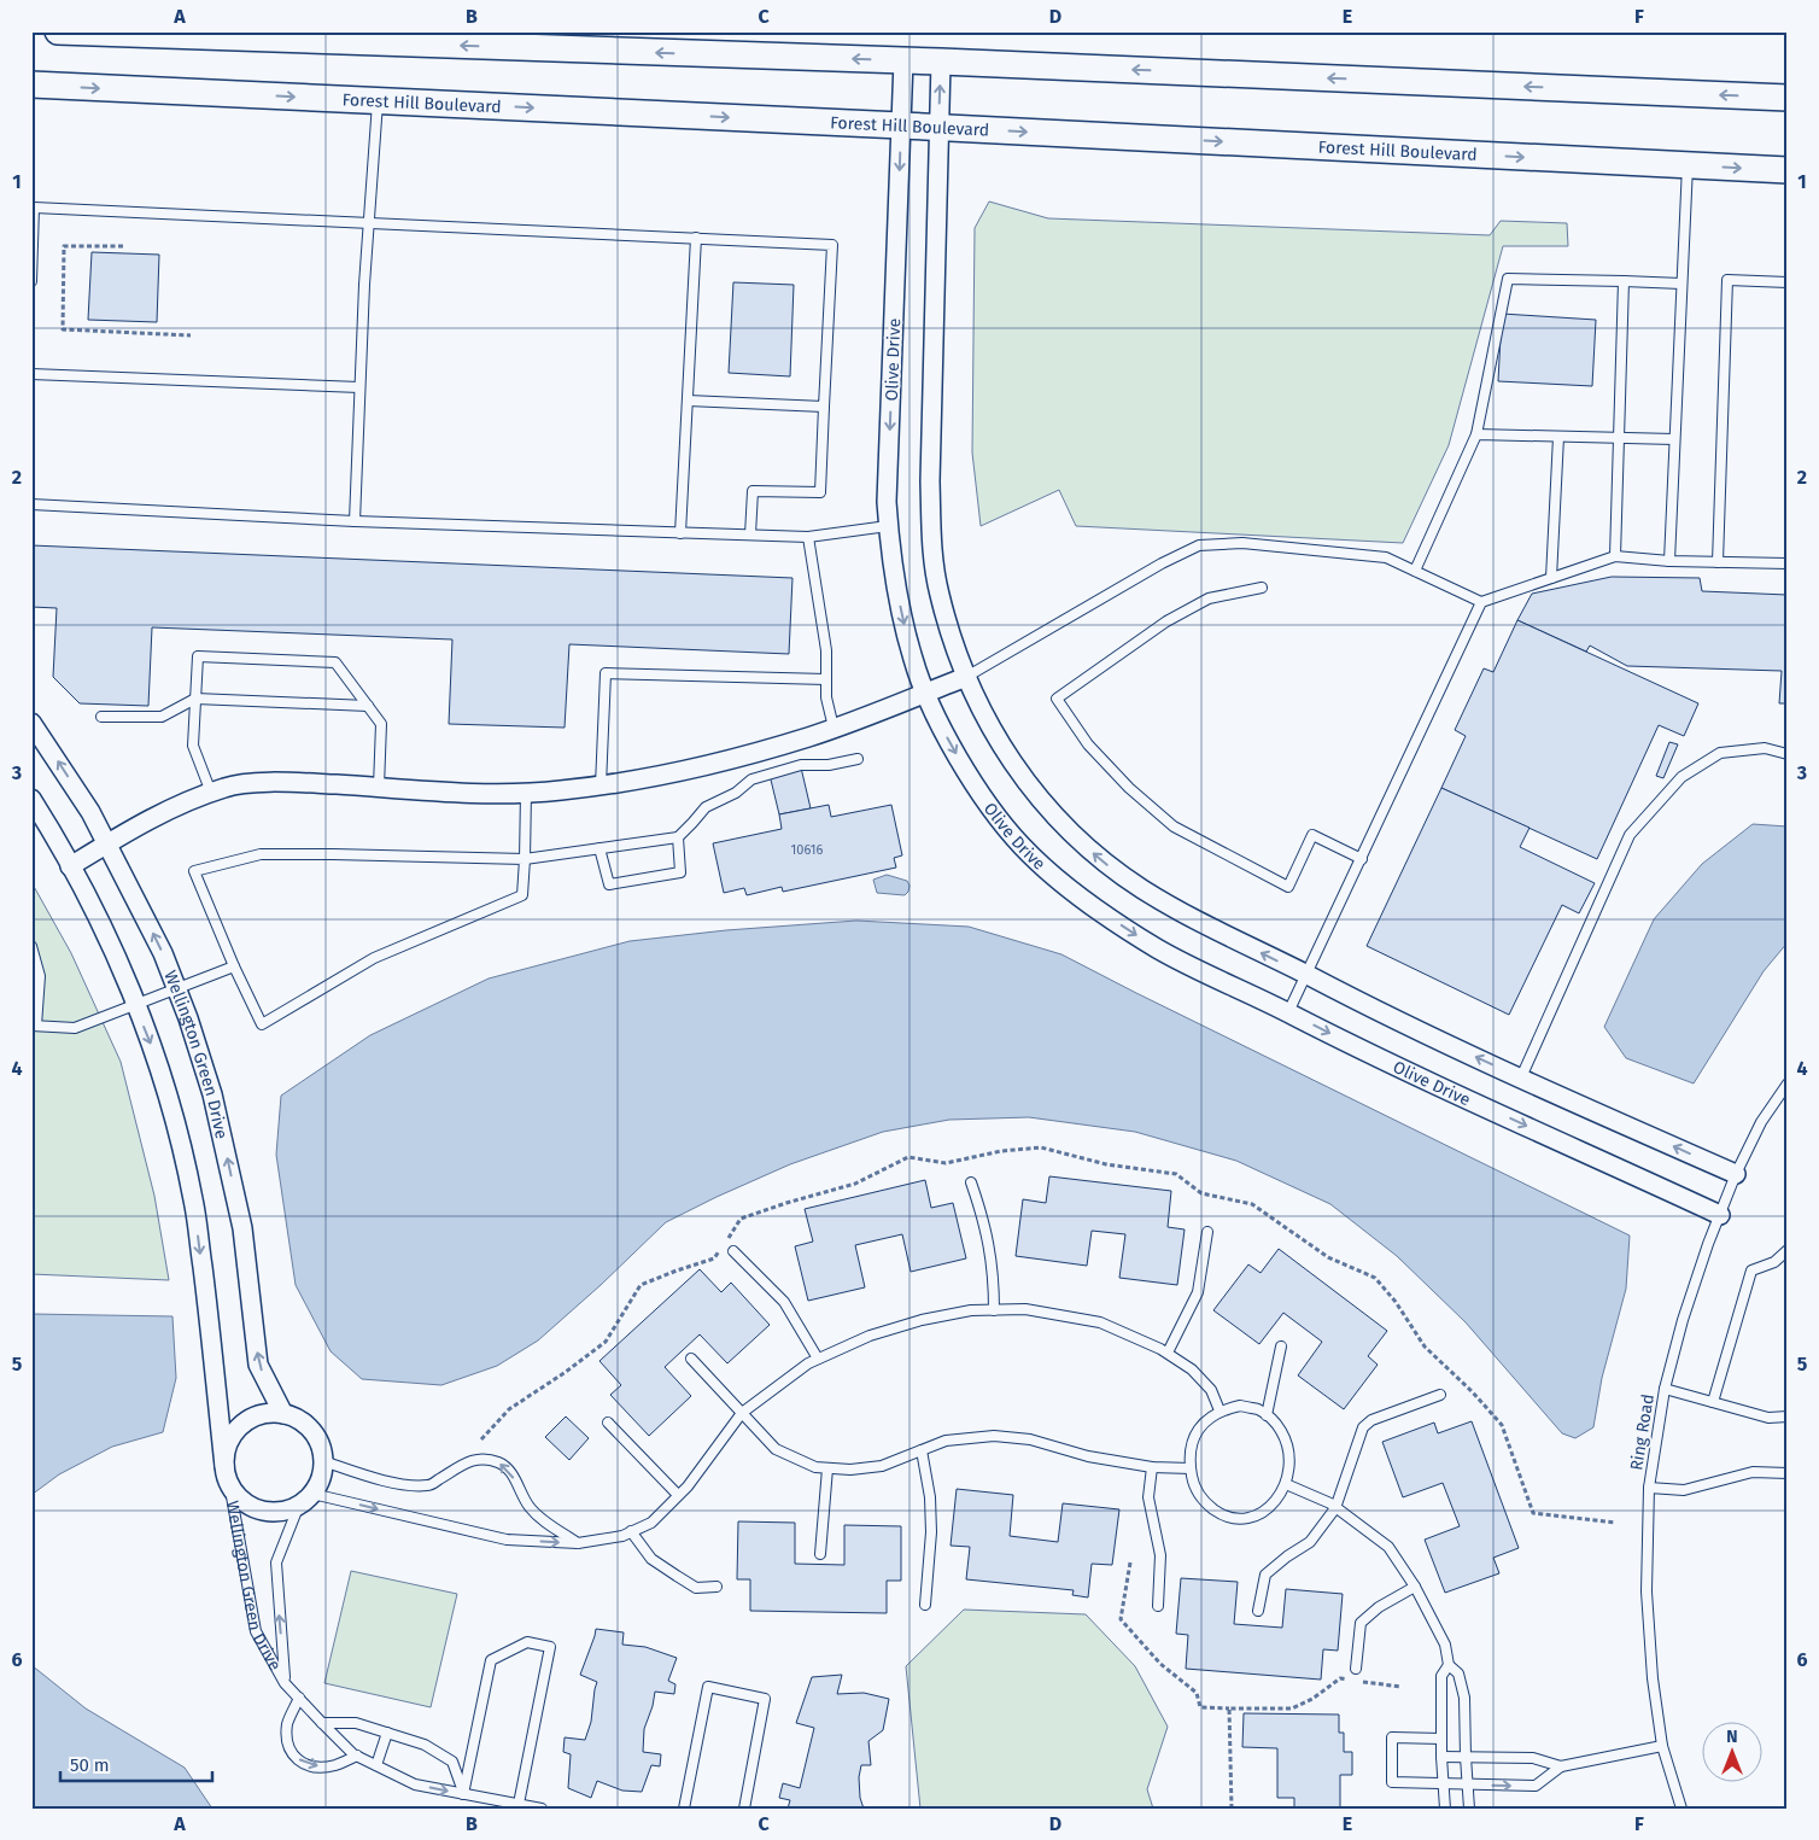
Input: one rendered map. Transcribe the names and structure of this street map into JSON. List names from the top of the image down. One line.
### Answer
{"streets":{"main road":["Forest Hill Boulevard"],"street":["Olive Drive","Wellington Green Drive"],"lane":["Ring Road"]},"crossings":[["Forest Hill Boulevard","Olive Drive"],["Olive Drive","Ring Road"]],"house_numbers":["10616"],"scale_bar":"50 m","north":"top","grid":{"columns":["A","B","C","D","E","F"],"rows":["1","2","3","4","5","6"]}}
